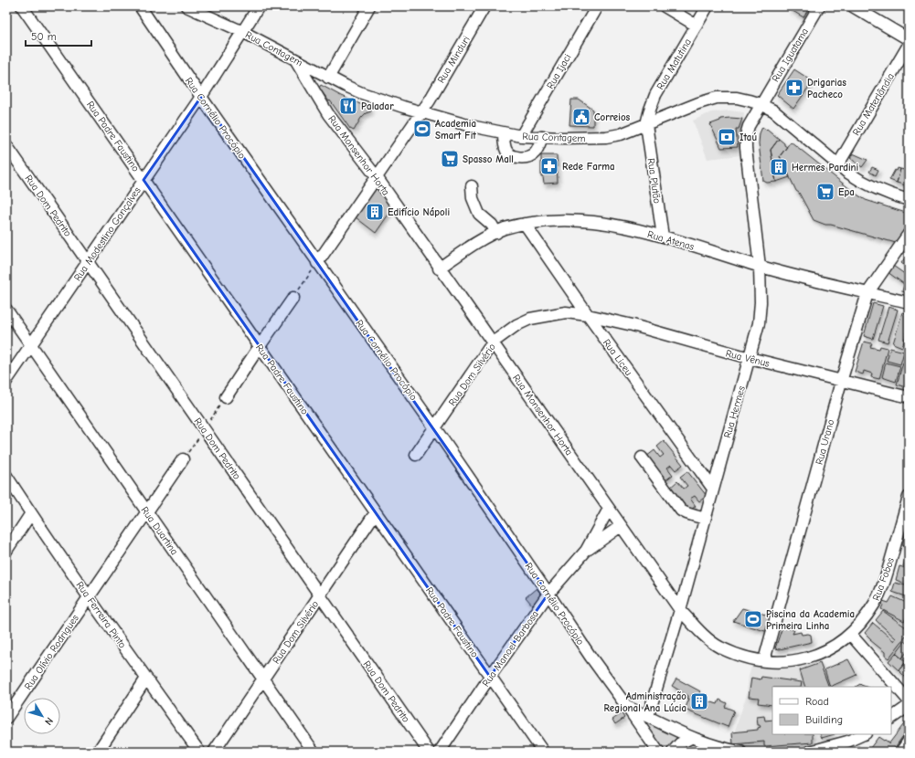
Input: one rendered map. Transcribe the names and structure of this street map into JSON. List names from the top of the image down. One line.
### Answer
{"streets":{"street":["Rua Contagem","Rua Iguatama","Rua Minduri","Rua Matutina","Rua Ijaci","Rua Materlândia","Rua Cornélio Procópio","Rua Padre Faustino","Rua Monsenhor Horta","Rua Plutão","Rua Dom Pedrito","Rua Modestino Gonçalves","Rua Atenas","Rua Liceu","Rua Vênus","Rua Dom Silvério","Rua Hermes","Rua Urano","Rua Duartina","Rua Fobos","Rua Ferreira Pinto","Rua Manoel Barbosa","Rua Olívio Rodrigues"]},"crossings":[["Rua Contagem","Rua Iguatama"],["Rua Contagem","Rua Minduri"],["Rua Contagem","Rua Matutina"],["Rua Contagem","Rua Ijaci"],["Rua Contagem","Rua Materlândia"],["Rua Contagem","Rua Monsenhor Horta"],["Rua Contagem","Rua Plutão"],["Rua Contagem","Rua Modestino Gonçalves"],["Rua Contagem","Rua Hermes"],["Rua Iguatama","Rua Hermes"],["Rua Matutina","Rua Plutão"],["Rua Cornélio Procópio","Rua Modestino Gonçalves"],["Rua Cornélio Procópio","Rua Dom Silvério"],["Rua Cornélio Procópio","Rua Manoel Barbosa"],["Rua Padre Faustino","Rua Modestino Gonçalves"],["Rua Padre Faustino","Rua Dom Silvério"],["Rua Padre Faustino","Rua Manoel Barbosa"],["Rua Monsenhor Horta","Rua Atenas"],["Rua Monsenhor Horta","Rua Dom Silvério"],["Rua Monsenhor Horta","Rua Hermes"],["Rua Monsenhor Horta","Rua Urano"],["Rua Monsenhor Horta","Rua Fobos"],["Rua Monsenhor Horta","Rua Manoel Barbosa"],["Rua Plutão","Rua Atenas"],["Rua Dom Pedrito","Rua Modestino Gonçalves"],["Rua Dom Pedrito","Rua Dom Silvério"],["Rua Modestino Gonçalves","Rua Duartina"],["Rua Atenas","Rua Liceu"],["Rua Atenas","Rua Hermes"],["Rua Atenas","Rua Urano"],["Rua Liceu","Rua Vênus"],["Rua Liceu","Rua Dom Silvério"],["Rua Liceu","Rua Hermes"],["Rua Vênus","Rua Dom Silvério"],["Rua Vênus","Rua Hermes"],["Rua Vênus","Rua Urano"],["Rua Dom Silvério","Rua Duartina"],["Rua Duartina","Rua Olívio Rodrigues"],["Rua Ferreira Pinto","Rua Olívio Rodrigues"]],"places":{"pharmacy":["Drigarias Pacheco","Rede Farma"],"restaurant":["Paladar"],"public building":["Correios"],"sports":["Academia Smart Fit","Piscina da Academia Primeira Linha"],"bank":["Itaú"],"supermarket":["Spasso Mall","Epa"],"building":["Hermes Pardini","Edifício Nápoli","Administração Regional Ana Lúcia"]},"legend":["Road","Building"],"scale_bar":"50 m","north":"bottom right"}
